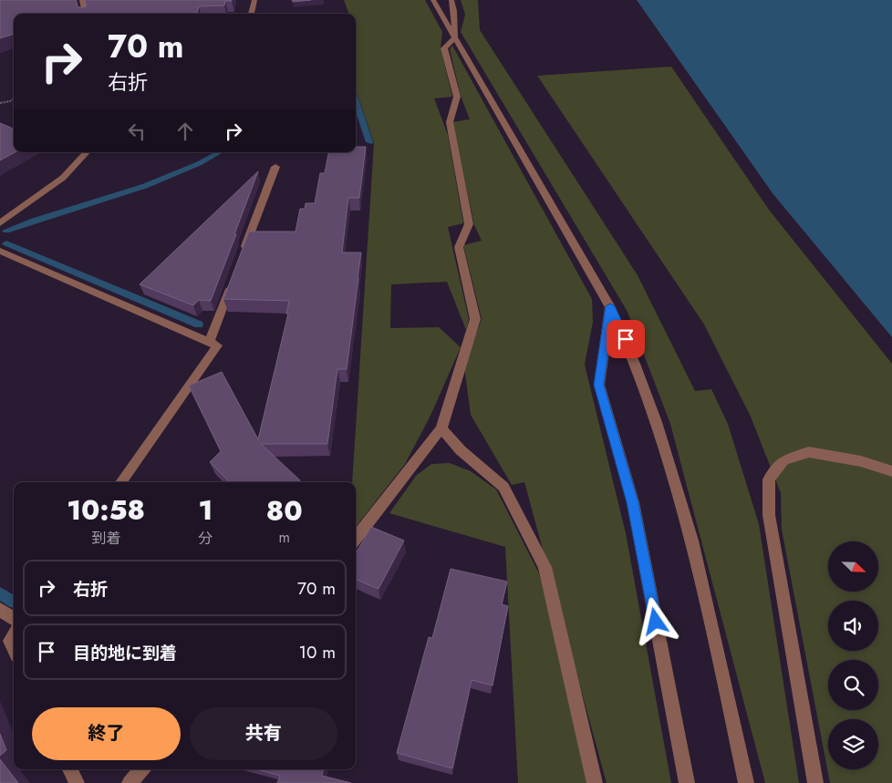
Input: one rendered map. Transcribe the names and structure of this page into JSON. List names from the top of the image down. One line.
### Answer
{"north":"bottom right","page":{"turn":["70 m","右折"],"eta":["10:58","到着","1","分","80","m"],"list":[{"name":"右折","value":"70 m"},{"name":"目的地に到着","value":"10 m"}],"buttons":["終了","共有"]}}
